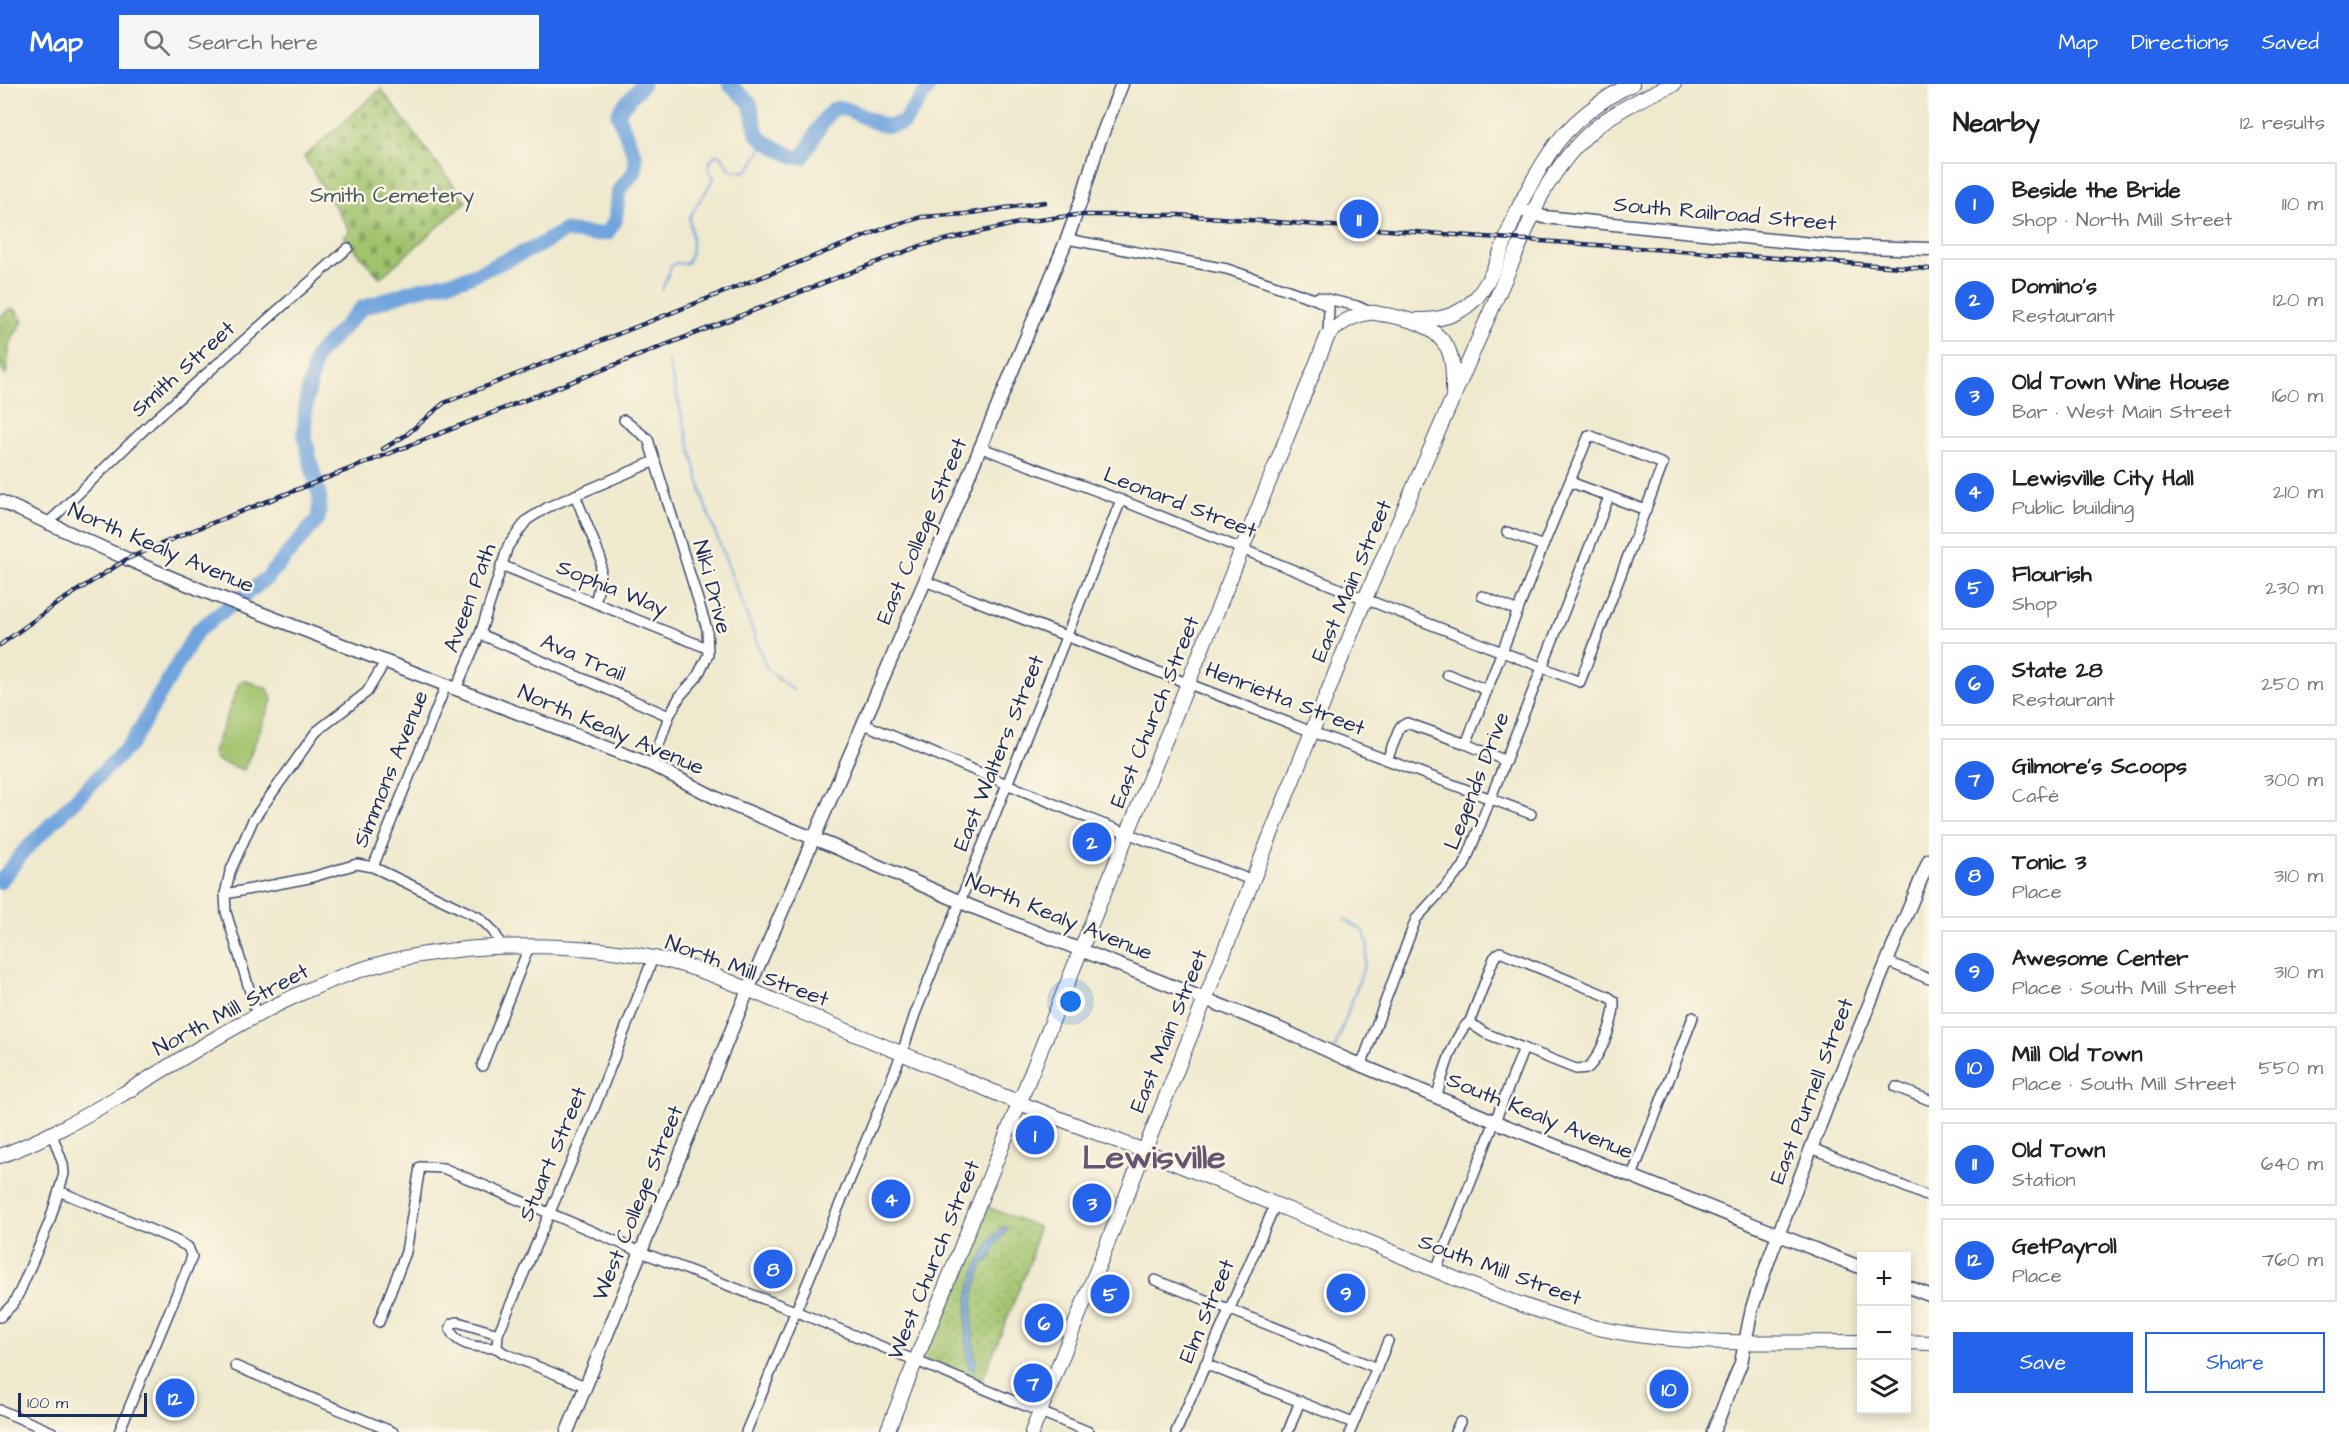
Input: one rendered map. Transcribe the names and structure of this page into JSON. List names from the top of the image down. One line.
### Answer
{"streets":{"main road":["East Main Street","East Church Street","North Mill Street","West Church Street","South Mill Street"],"street":["South Railroad Street","Smith Street","Leonard Street","East College Street","North Kealy Avenue","Niki Drive","Sophia Way","Aveen Path","Ava Trail","Henrietta Street","East Walters Street","Simmons Avenue","Legends Drive","East Purnell Street","South Kealy Avenue","Stuart Street","West College Street","Elm Street"]},"crossings":[["South Railroad Street","East Main Street"],["Smith Street","North Kealy Avenue"],["Leonard Street","East College Street"],["Leonard Street","East Main Street"],["Leonard Street","East Church Street"],["Leonard Street","East Walters Street"],["Leonard Street","Legends Drive"],["East College Street","North Kealy Avenue"],["East College Street","Henrietta Street"],["East College Street","North Mill Street"],["East College Street","West College Street"],["North Kealy Avenue","East Main Street"],["North Kealy Avenue","Niki Drive"],["North Kealy Avenue","Aveen Path"],["North Kealy Avenue","East Church Street"],["North Kealy Avenue","East Walters Street"],["North Kealy Avenue","Simmons Avenue"],["North Kealy Avenue","South Kealy Avenue"],["East Main Street","Henrietta Street"],["East Main Street","North Mill Street"],["East Main Street","South Kealy Avenue"],["East Main Street","South Mill Street"],["Niki Drive","Sophia Way"],["Niki Drive","Aveen Path"],["Niki Drive","Ava Trail"],["Sophia Way","Aveen Path"],["Aveen Path","Ava Trail"],["Aveen Path","Simmons Avenue"],["Henrietta Street","East Church Street"],["Henrietta Street","East Walters Street"],["Henrietta Street","Legends Drive"],["East Church Street","North Mill Street"],["East Church Street","West Church Street"],["East Walters Street","North Mill Street"],["Legends Drive","South Kealy Avenue"],["North Mill Street","Stuart Street"],["North Mill Street","West College Street"],["North Mill Street","West Church Street"],["North Mill Street","South Mill Street"],["East Purnell Street","South Kealy Avenue"],["East Purnell Street","South Mill Street"],["South Mill Street","Elm Street"]],"districts":["Lewisville"],"parks":["Smith Cemetery"],"scale_bar":"100 m","page":{"header":"Map","search":"Search here","nav":["Map","Directions","Saved"],"heading":["Nearby","12 results"],"list":[{"mark":"1","name":"Beside the Bride","note":"Shop · North Mill Street","value":"110 m"},{"mark":"2","name":"Domino's","note":"Restaurant","value":"120 m"},{"mark":"3","name":"Old Town Wine House","note":"Bar · West Main Street","value":"160 m"},{"mark":"4","name":"Lewisville City Hall","note":"Public building","value":"210 m"},{"mark":"5","name":"Flourish","note":"Shop","value":"230 m"},{"mark":"6","name":"State 28","note":"Restaurant","value":"250 m"},{"mark":"7","name":"Gilmore's Scoops","note":"Café","value":"300 m"},{"mark":"8","name":"Tonic 3","note":"Place","value":"310 m"},{"mark":"9","name":"Awesome Center","note":"Place · South Mill Street","value":"310 m"},{"mark":"10","name":"Mill Old Town","note":"Place · South Mill Street","value":"550 m"},{"mark":"11","name":"Old Town","note":"Station","value":"640 m"},{"mark":"12","name":"GetPayroll","note":"Place","value":"760 m"}],"pins":["11","2","1","4","3","8","9","5","6","7","10","12"],"map_buttons":["+","−"],"buttons":["Save","Share"],"scale":"100 m"}}
